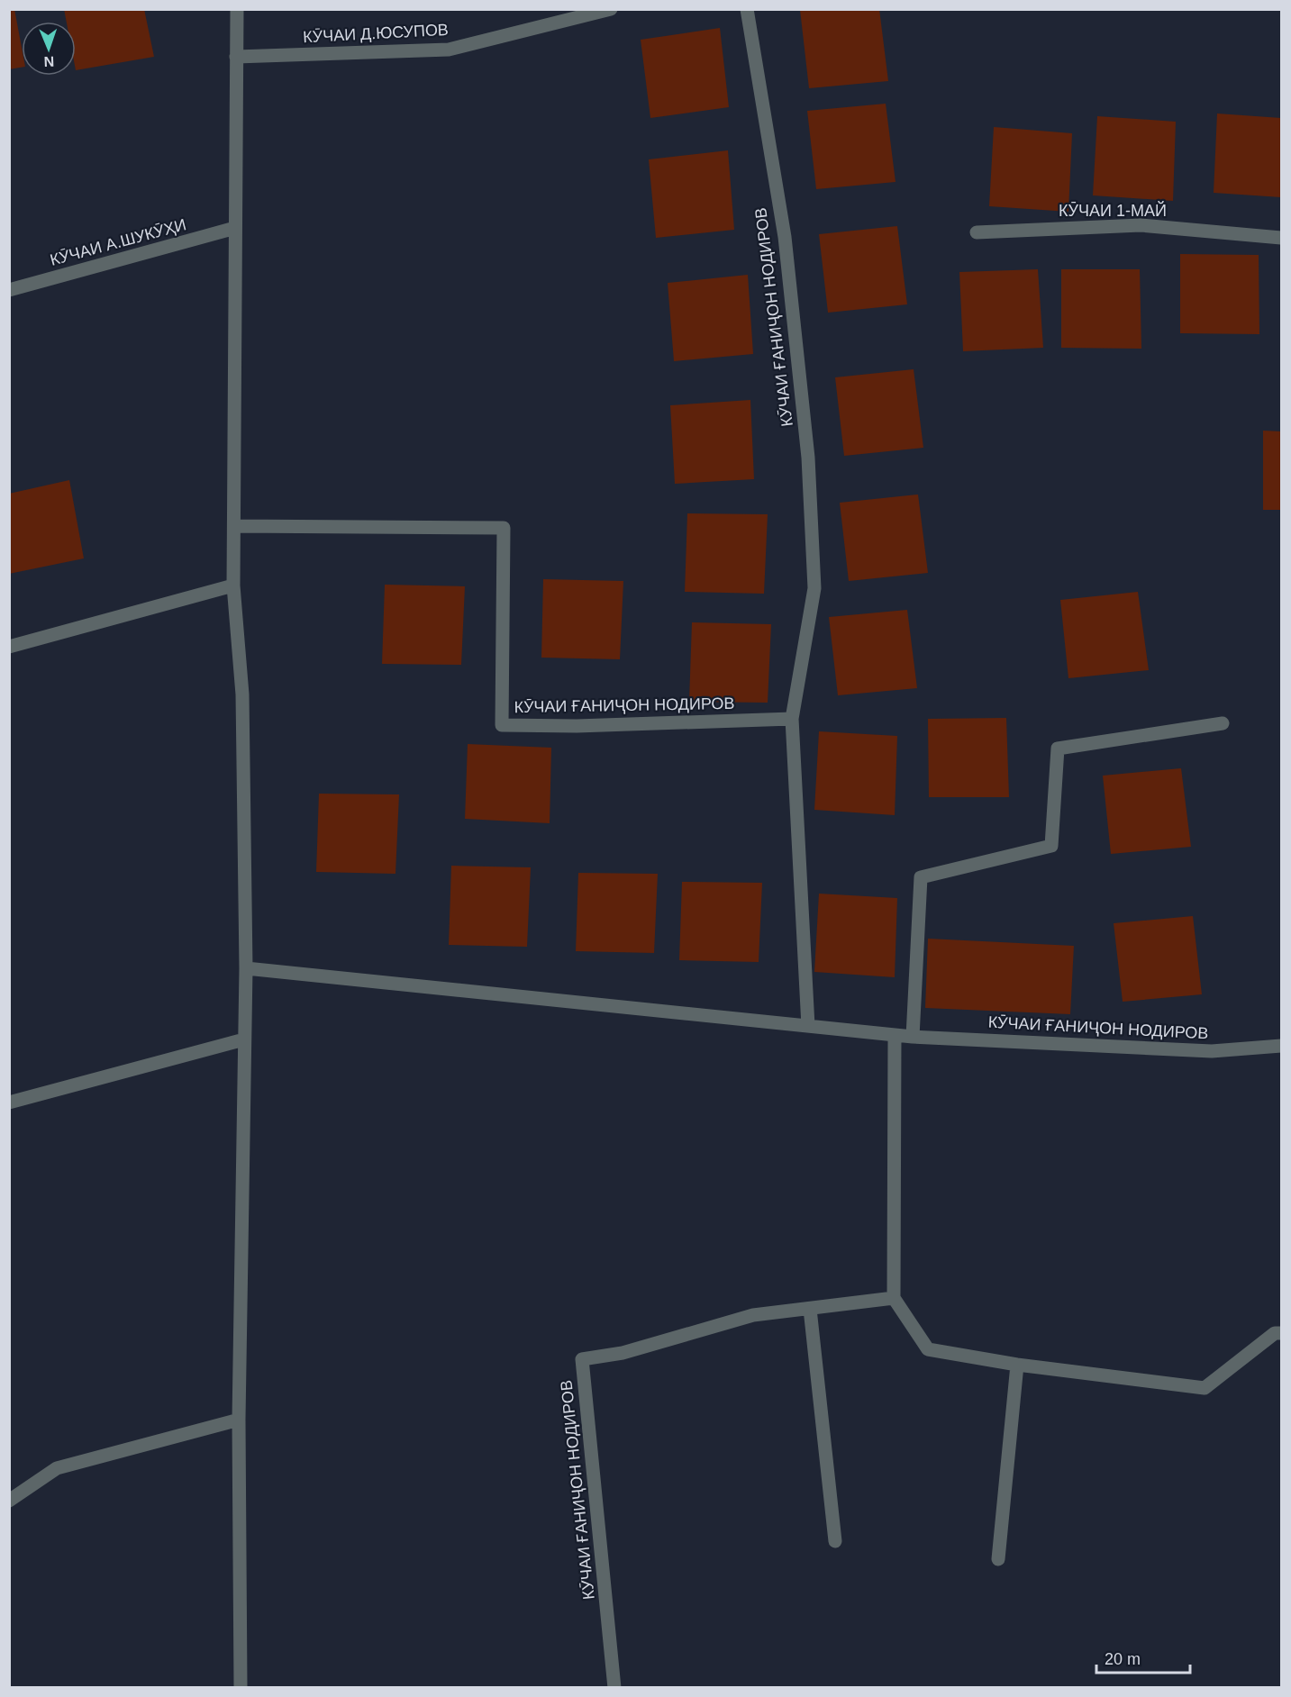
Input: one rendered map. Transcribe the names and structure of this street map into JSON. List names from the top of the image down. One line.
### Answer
{"streets":{"street":["КӮЧАИ Д.ЮСУПОВ","КӮЧАИ 1-МАЙ","КӮЧАИ А.ШУКӮҲИ","КӮЧАИ ҒАНИҶОН НОДИРОВ"]},"scale_bar":"20 m","north":"bottom"}
